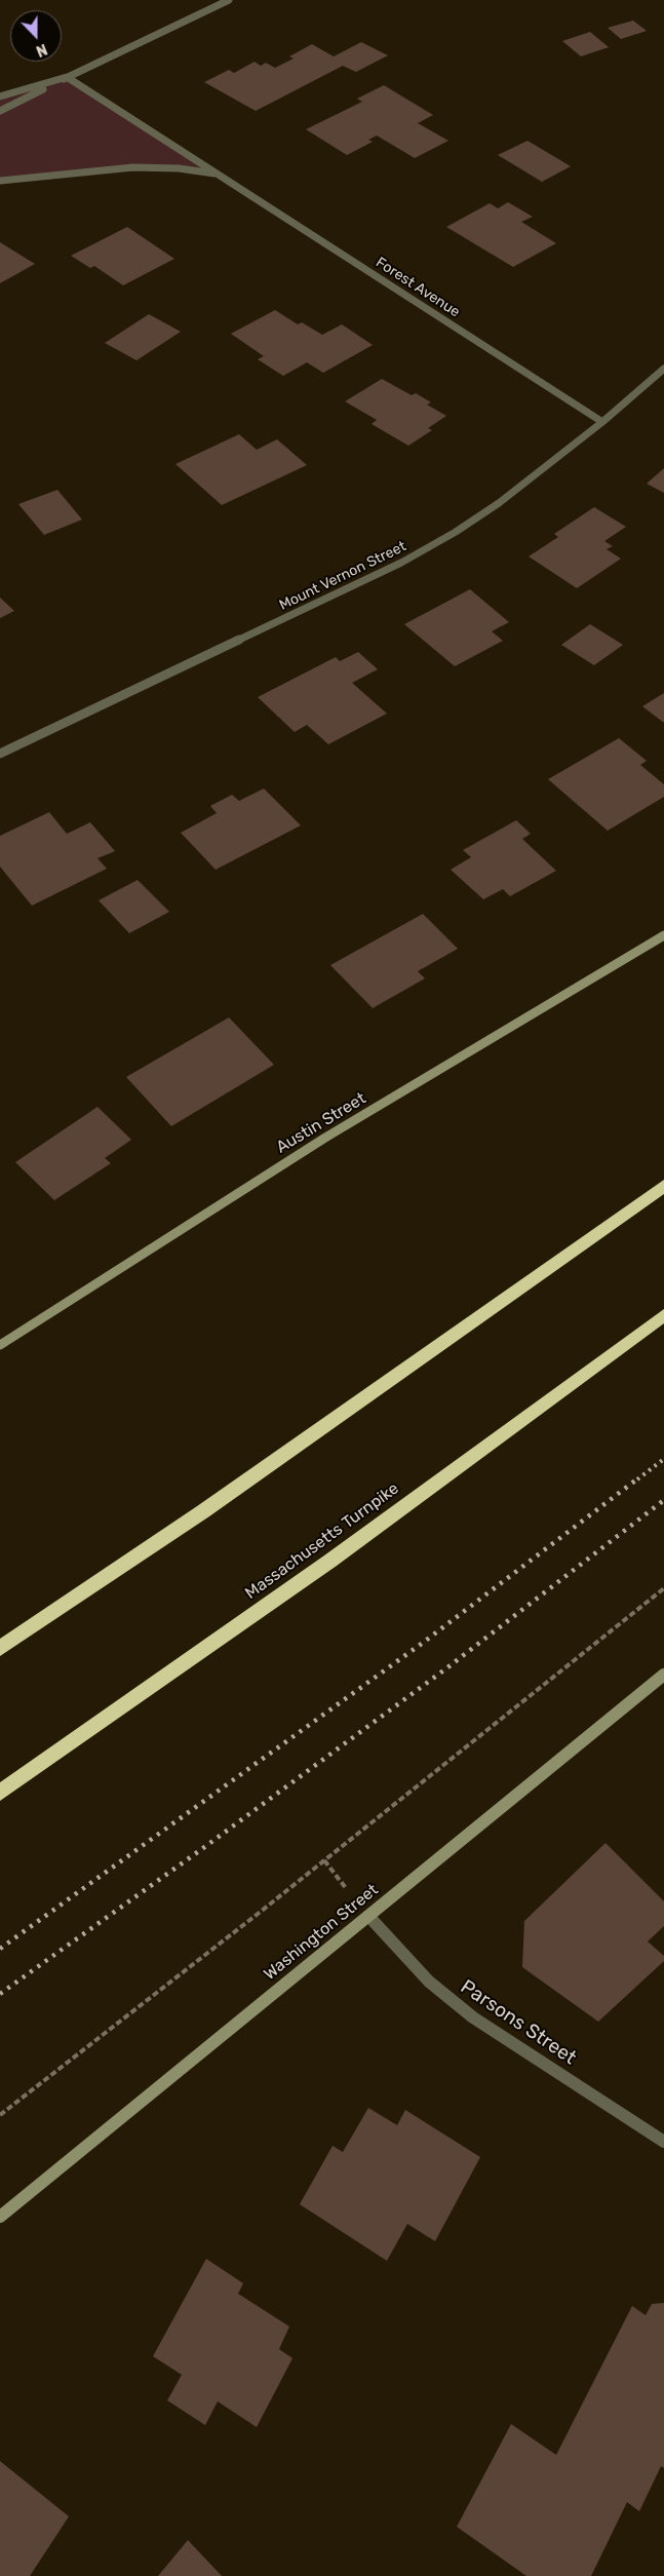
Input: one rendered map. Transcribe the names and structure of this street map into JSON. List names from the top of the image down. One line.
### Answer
{"streets":{"highway":["Massachusetts Turnpike"],"main road":["Austin Street","Washington Street"],"street":["Forest Avenue","Mount Vernon Street","Parsons Street"]},"crossings":[["Forest Avenue","Mount Vernon Street"],["Washington Street","Parsons Street"]],"north":"bottom"}
